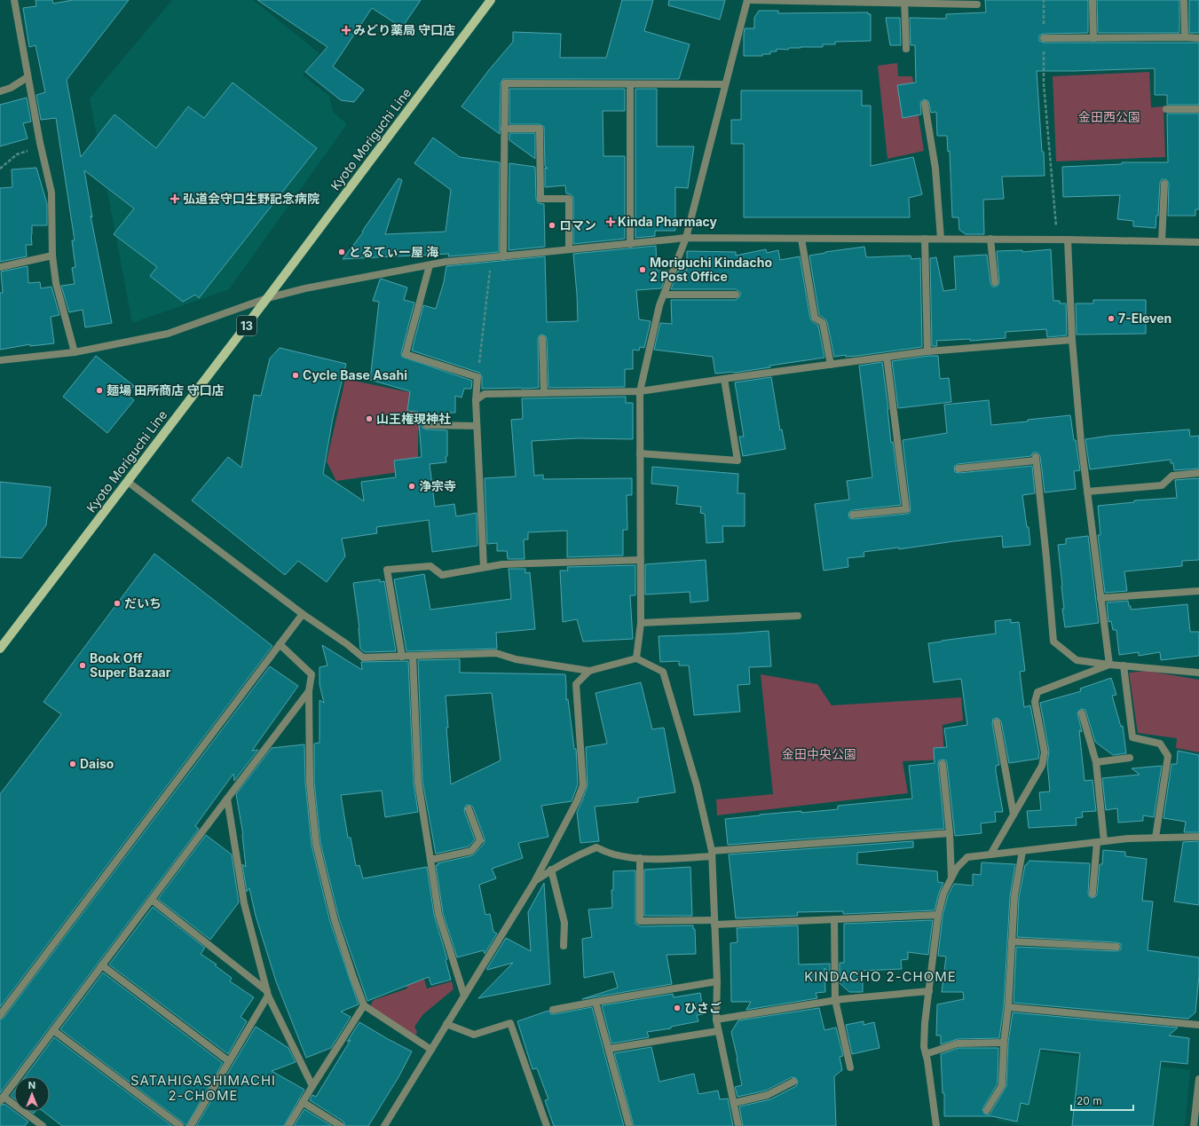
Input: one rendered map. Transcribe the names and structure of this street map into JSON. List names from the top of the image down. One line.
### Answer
{"streets":{"main road":["Kyoto Moriguchi Line","13"]},"districts":["KINDACHO 2-CHOME","SATAHIGASHIMACHI 2-CHOME"],"parks":["金田西公園","金田中央公園"],"places":{"health":["みどり薬局 守口店","弘道会守口生野記念病院","Kinda Pharmacy"],"other":["ロマン","とるてぃー屋 海","Moriguchi Kindacho 2 Post Office","7-Eleven","Cycle Base Asahi","麺場 田所商店 守口店","山王権現神社","浄宗寺","だいち","Book Off Super Bazaar","Daiso","ひさご"]},"scale_bar":"20 m","north":"top"}
